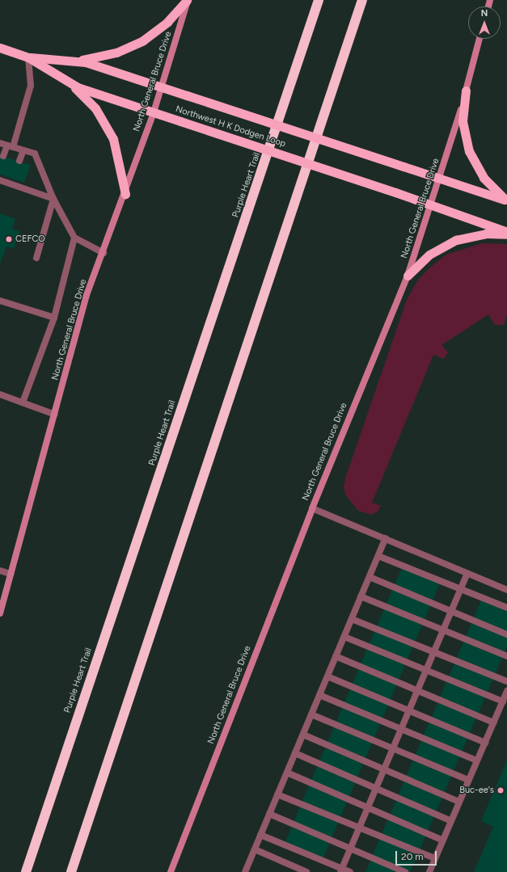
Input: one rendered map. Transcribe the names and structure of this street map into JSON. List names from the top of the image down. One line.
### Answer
{"streets":{"highway":["Northwest H K Dodgen Loop","Purple Heart Trail"],"main road":["North General Bruce Drive"]},"crossings":[["North General Bruce Drive","Northwest H K Dodgen Loop"]],"places":["CEFCO","Buc-ee's"],"scale_bar":"20 m","north":"top"}
